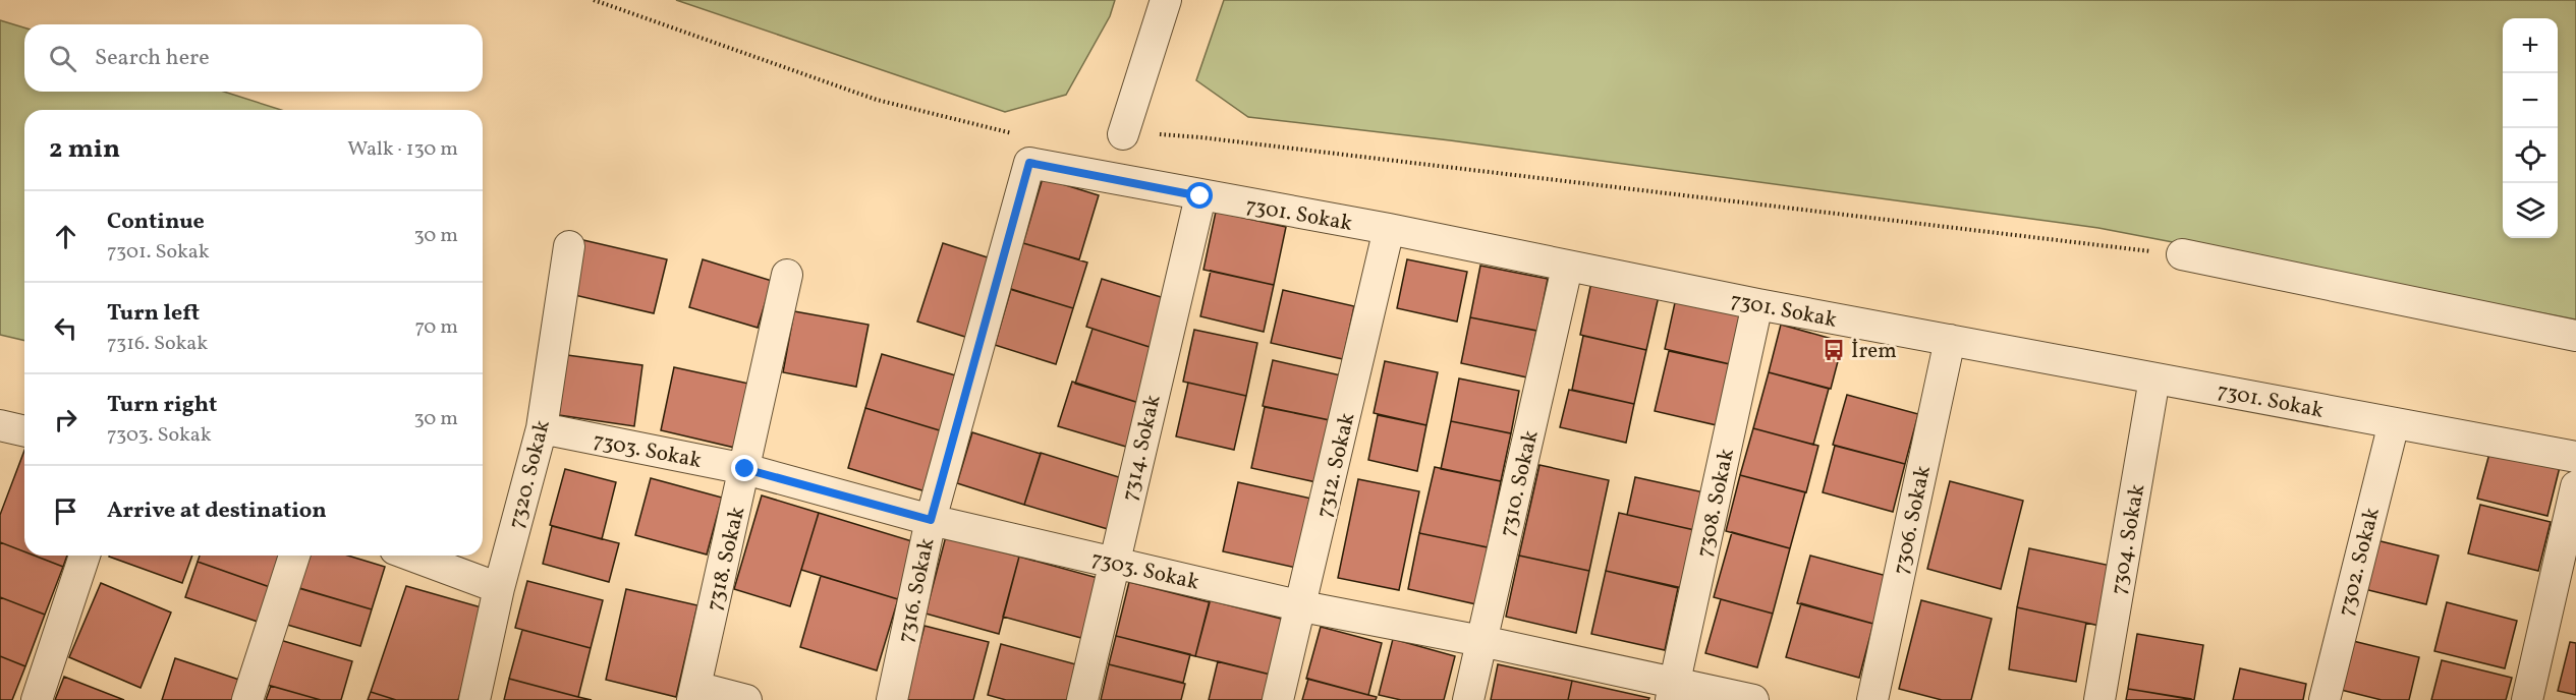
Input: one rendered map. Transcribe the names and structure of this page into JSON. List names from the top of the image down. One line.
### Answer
{"streets":{"street":["7301. Sokak","7314. Sokak","7303. Sokak","7312. Sokak","7320. Sokak","7310. Sokak","7308. Sokak","7306. Sokak","7304. Sokak","7318. Sokak","7302. Sokak","7316. Sokak"]},"crossings":[["7301. Sokak","7314. Sokak"],["7301. Sokak","7312. Sokak"],["7301. Sokak","7310. Sokak"],["7301. Sokak","7308. Sokak"],["7301. Sokak","7306. Sokak"],["7301. Sokak","7304. Sokak"],["7301. Sokak","7302. Sokak"],["7301. Sokak","7316. Sokak"],["7314. Sokak","7303. Sokak"],["7303. Sokak","7312. Sokak"],["7303. Sokak","7320. Sokak"],["7303. Sokak","7310. Sokak"],["7303. Sokak","7308. Sokak"],["7303. Sokak","7318. Sokak"],["7303. Sokak","7316. Sokak"]],"places":{"bus stop":["İrem"]},"page":{"map_buttons":["+","−"],"search":"Search here","heading":["2 min","Walk · 130 m"],"list":[["Continue","7301. Sokak","30 m"],["Turn left","7316. Sokak","70 m"],["Turn right","7303. Sokak","30 m"],"Arrive at destination"]}}
